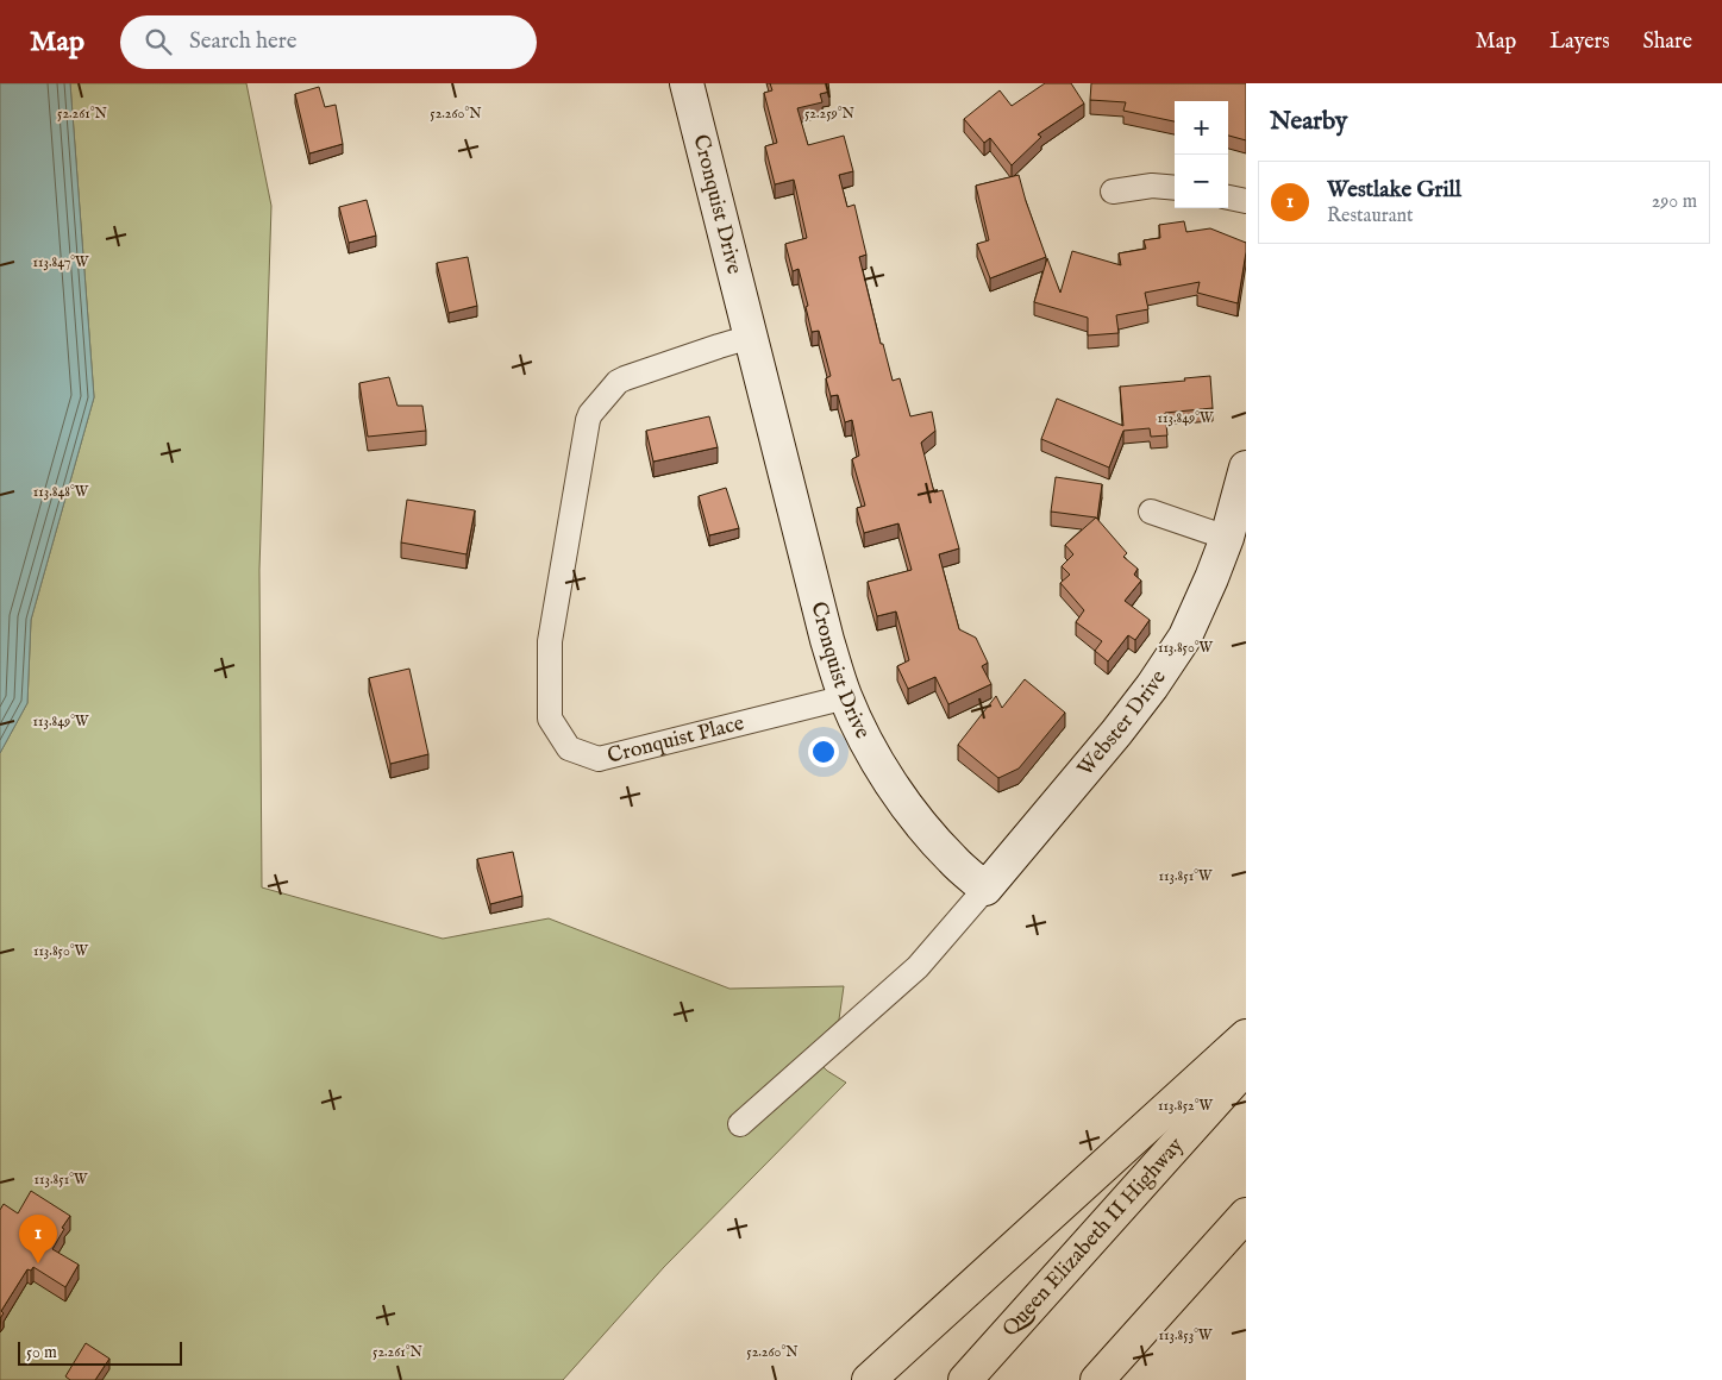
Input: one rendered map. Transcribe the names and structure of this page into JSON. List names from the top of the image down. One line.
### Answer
{"streets":{"highway":["Queen Elizabeth II Highway"],"street":["Cronquist Drive","Webster Drive","Cronquist Place"]},"crossings":[["Cronquist Drive","Webster Drive"],["Cronquist Drive","Cronquist Place"]],"scale_bar":"50 m","page":{"header":"Map","search":"Search here","nav":["Map","Layers","Share"],"heading":"Nearby","map_buttons":["+","−"],"list":[{"mark":"1","name":"Westlake Grill","note":"Restaurant","value":"290 m"}],"pins":"1","scale":"50 m"},"coordinates":["52.261°N","52.260°N","52.259°N","113.847°W","113.849°W","113.848°W","113.850°W","113.851°W","113.852°W","113.853°W"]}
